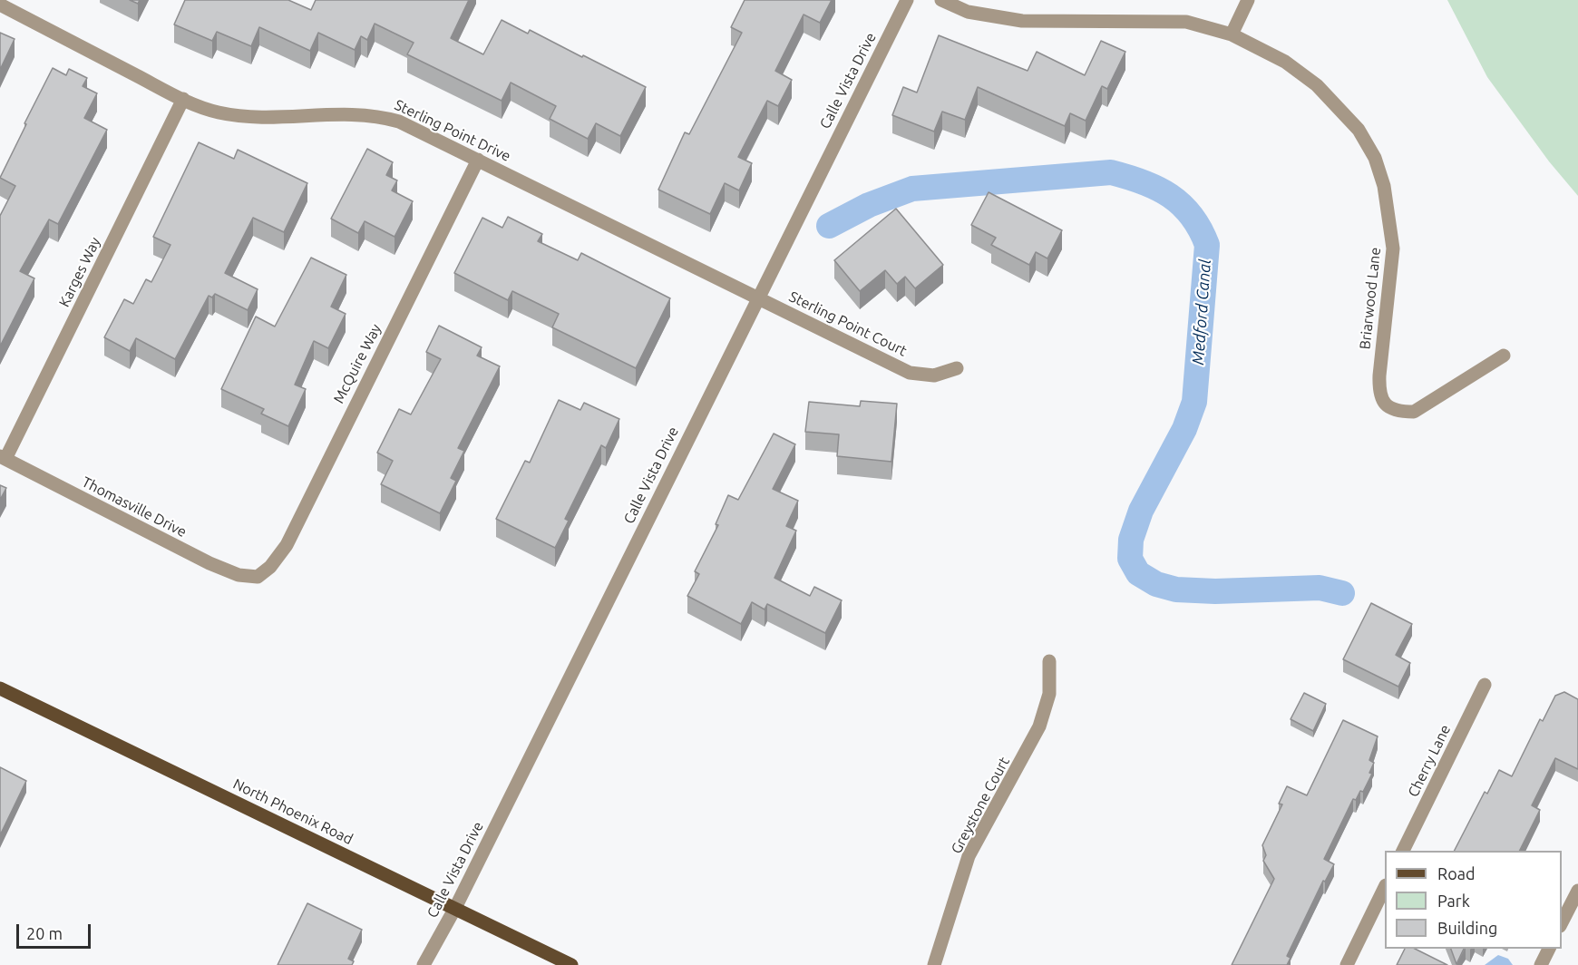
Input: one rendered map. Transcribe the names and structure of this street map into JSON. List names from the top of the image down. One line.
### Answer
{"streets":{"main road":["North Phoenix Road"],"street":["Calle Vista Drive","Sterling Point Drive","Karges Way","Briarwood Lane","Sterling Point Court","McQuire Way","Thomasville Drive","Cherry Lane","Greystone Court"]},"crossings":[["Calle Vista Drive","Sterling Point Drive"],["Calle Vista Drive","Sterling Point Court"],["Calle Vista Drive","North Phoenix Road"],["Sterling Point Drive","Karges Way"],["Sterling Point Drive","Sterling Point Court"],["Sterling Point Drive","McQuire Way"],["Karges Way","Thomasville Drive"],["McQuire Way","Thomasville Drive"]],"water":["Medford Canal"],"legend":["Road","Park","Building"],"scale_bar":"20 m"}
